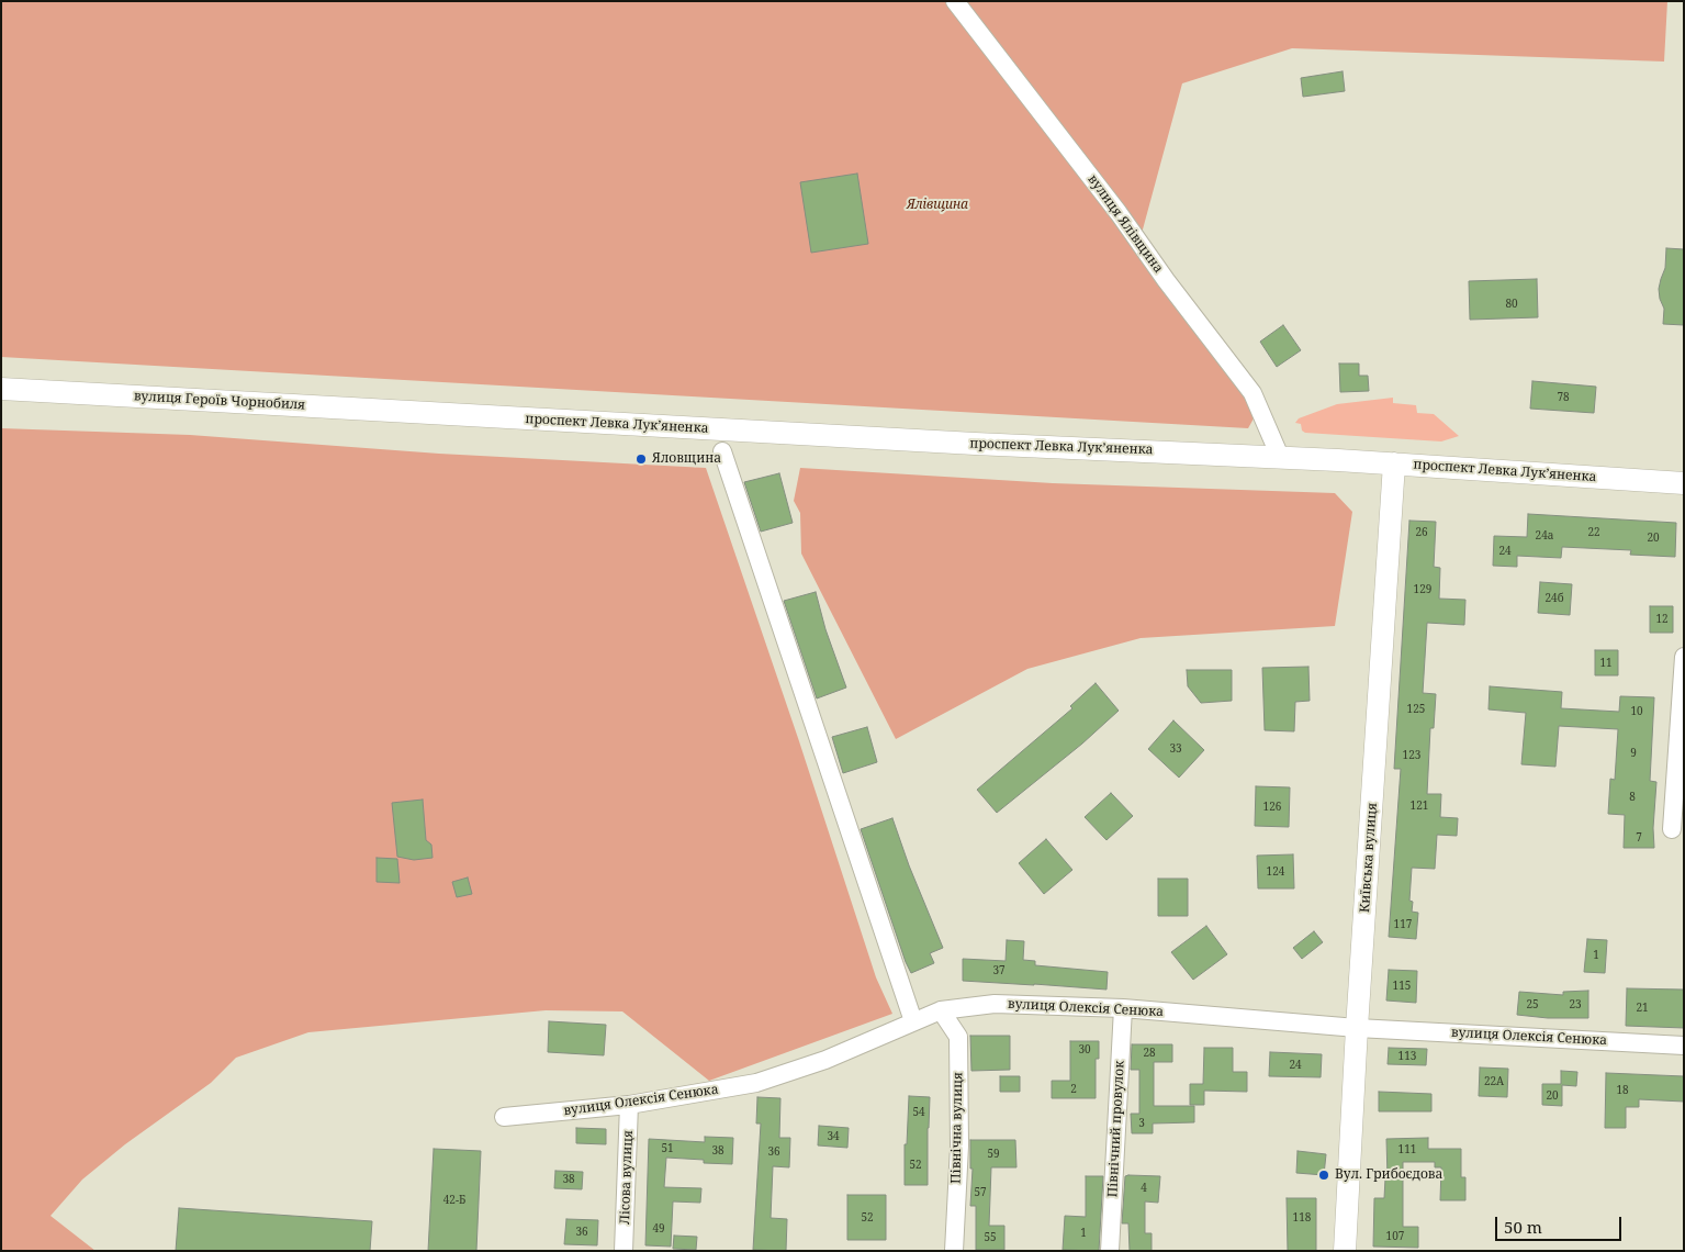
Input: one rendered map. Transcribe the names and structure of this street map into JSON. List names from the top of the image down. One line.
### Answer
{"streets":{"main road":["вулиця Героїв Чорнобиля","проспект Левка Лукʼяненка","Київська вулиця"],"street":["вулиця Ялівщина","вулиця Олексія Сенюка","Північна вулиця","Північний провулок","Лісова вулиця"]},"crossings":[["вулиця Ялівщина","проспект Левка Лукʼяненка"],["вулиця Героїв Чорнобиля","проспект Левка Лукʼяненка"],["проспект Левка Лукʼяненка","Київська вулиця"],["Київська вулиця","вулиця Олексія Сенюка"],["вулиця Олексія Сенюка","Північна вулиця"],["вулиця Олексія Сенюка","Північний провулок"],["вулиця Олексія Сенюка","Лісова вулиця"]],"parks":["Ялівщина"],"places":["Яловщина","Вул. Грибоєдова"],"house_numbers":["80","78","26","22","24а","20","24","129","24б","12","11","125","10","33","9","123","8","121","126","7","124","117","1","37","115","25","23","21","30","28","113","24","22А","2","18","20","54","3","34","51","111","38","36","59","52","38","4","57","42-Б","52","118","49","36","1","107","55"],"scale_bar":"50 m"}
